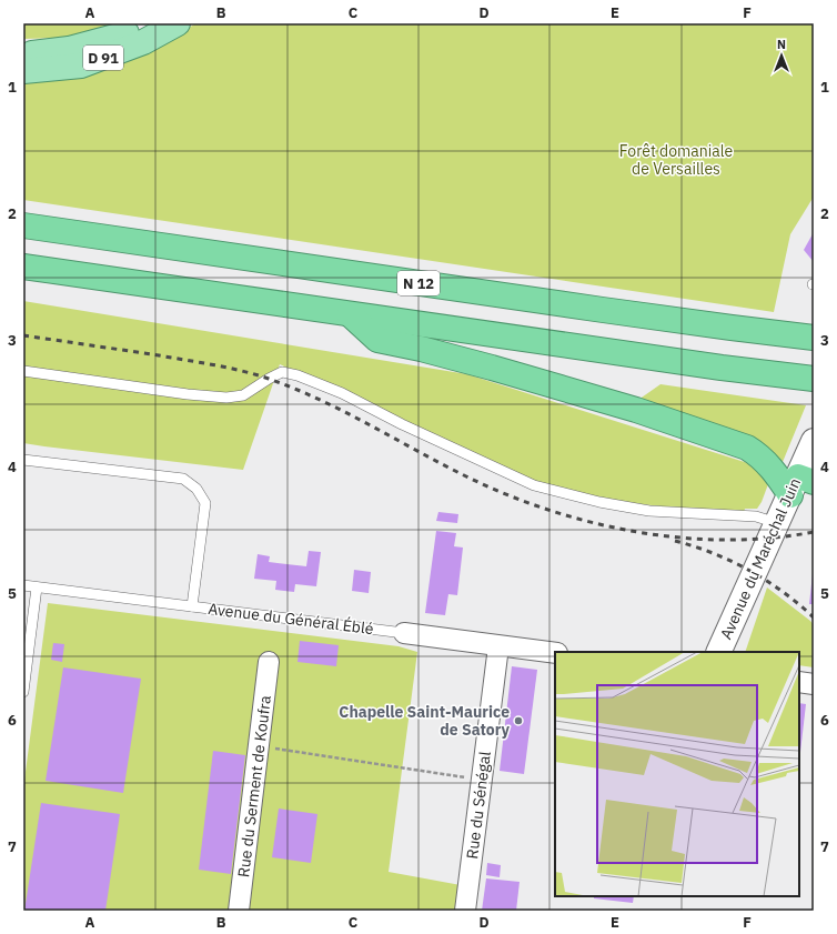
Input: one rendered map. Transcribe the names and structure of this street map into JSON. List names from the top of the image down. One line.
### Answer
{"streets":{"highway":["N 12"],"main road":["D 91"],"street":["Avenue du Maréchal Juin","Avenue du Général Éblé","Rue du Serment de Koufra","Rue du Sénégal"]},"crossings":[["Avenue du Général Éblé","Rue du Sénégal"]],"parks":["Forêt domaniale de Versailles"],"places":["Chapelle Saint-Maurice de Satory"],"north":"top","grid":{"columns":["A","B","C","D","E","F"],"rows":["1","2","3","4","5","6","7"]}}
